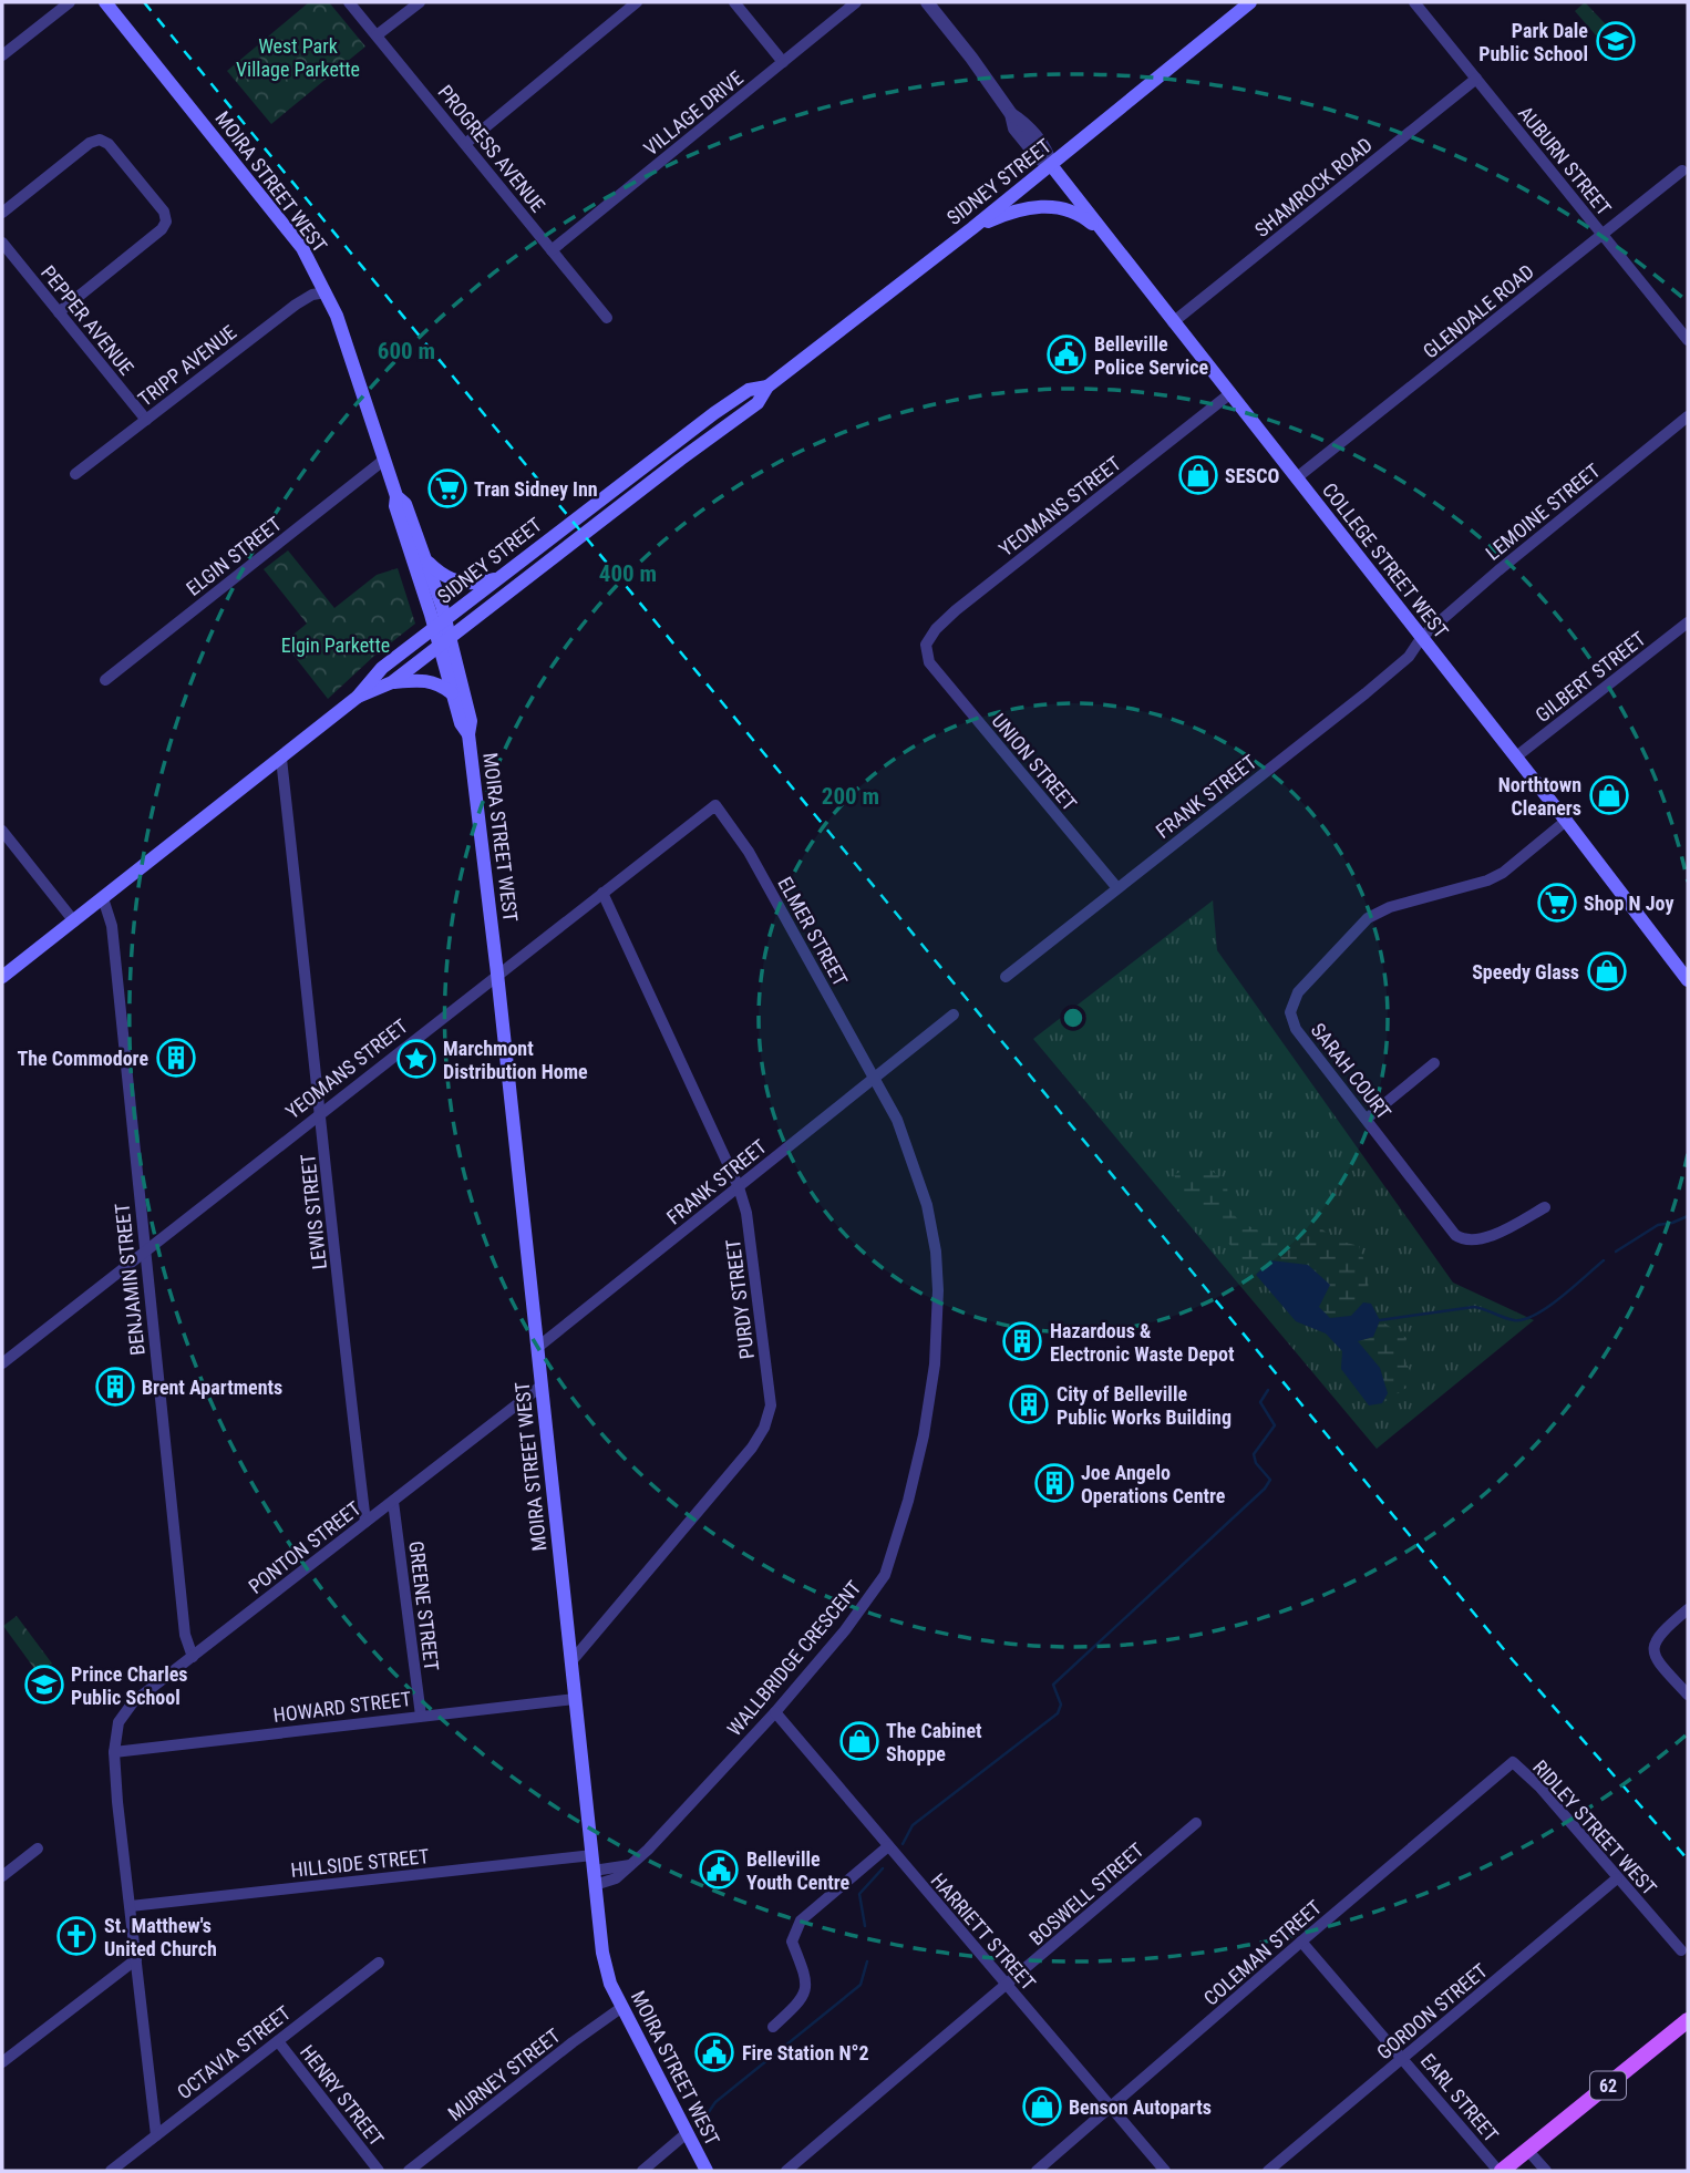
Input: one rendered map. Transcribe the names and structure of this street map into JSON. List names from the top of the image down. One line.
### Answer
{"streets":{"main road":["MOIRA STREET WEST","SIDNEY STREET","COLLEGE STREET WEST","62"],"street":["VILLAGE DRIVE","PROGRESS AVENUE","AUBURN STREET","SHAMROCK ROAD","GLENDALE ROAD","PEPPER AVENUE","TRIPP AVENUE","YEOMANS STREET","LEMOINE STREET","ELGIN STREET","GILBERT STREET","UNION STREET","FRANK STREET","ELMER STREET","SARAH COURT","LEWIS STREET","BENJAMIN STREET","PURDY STREET","PONTON STREET","GREENE STREET","WALLBRIDGE CRESCENT","HOWARD STREET","RIDLEY STREET WEST","HILLSIDE STREET","BOSWELL STREET","HARRIETT STREET","COLEMAN STREET","GORDON STREET","OCTAVIA STREET","MURNEY STREET","HENRY STREET","EARL STREET"]},"crossings":[["VILLAGE DRIVE","PROGRESS AVENUE"],["AUBURN STREET","SHAMROCK ROAD"],["AUBURN STREET","GLENDALE ROAD"],["MOIRA STREET WEST","SIDNEY STREET"],["MOIRA STREET WEST","TRIPP AVENUE"],["MOIRA STREET WEST","YEOMANS STREET"],["MOIRA STREET WEST","ELGIN STREET"],["MOIRA STREET WEST","FRANK STREET"],["MOIRA STREET WEST","PURDY STREET"],["MOIRA STREET WEST","PONTON STREET"],["MOIRA STREET WEST","WALLBRIDGE CRESCENT"],["MOIRA STREET WEST","HOWARD STREET"],["MOIRA STREET WEST","HILLSIDE STREET"],["MOIRA STREET WEST","MURNEY STREET"],["SIDNEY STREET","COLLEGE STREET WEST"],["SIDNEY STREET","LEWIS STREET"],["SIDNEY STREET","BENJAMIN STREET"],["SHAMROCK ROAD","COLLEGE STREET WEST"],["GLENDALE ROAD","COLLEGE STREET WEST"],["PEPPER AVENUE","TRIPP AVENUE"],["YEOMANS STREET","COLLEGE STREET WEST"],["YEOMANS STREET","UNION STREET"],["YEOMANS STREET","ELMER STREET"],["YEOMANS STREET","LEWIS STREET"],["YEOMANS STREET","BENJAMIN STREET"],["YEOMANS STREET","PURDY STREET"],["LEMOINE STREET","COLLEGE STREET WEST"],["LEMOINE STREET","FRANK STREET"],["COLLEGE STREET WEST","GILBERT STREET"],["COLLEGE STREET WEST","FRANK STREET"],["COLLEGE STREET WEST","SARAH COURT"],["UNION STREET","FRANK STREET"],["FRANK STREET","ELMER STREET"],["FRANK STREET","PURDY STREET"],["FRANK STREET","WALLBRIDGE CRESCENT"],["ELMER STREET","WALLBRIDGE CRESCENT"],["LEWIS STREET","PONTON STREET"],["BENJAMIN STREET","PONTON STREET"],["PONTON STREET","GREENE STREET"],["PONTON STREET","HOWARD STREET"],["GREENE STREET","HOWARD STREET"],["WALLBRIDGE CRESCENT","HARRIETT STREET"],["RIDLEY STREET WEST","COLEMAN STREET"],["RIDLEY STREET WEST","GORDON STREET"],["BOSWELL STREET","HARRIETT STREET"],["HARRIETT STREET","COLEMAN STREET"],["COLEMAN STREET","EARL STREET"],["GORDON STREET","EARL STREET"],["OCTAVIA STREET","HENRY STREET"],["62","EARL STREET"]],"parks":["West Park Village Parkette","Elgin Parkette"],"places":{"school or university":["Park Dale Public School","Prince Charles Public School"],"public building":["Belleville Police Service","Belleville Youth Centre","Fire Station N°2"],"shop":["SESCO","Northtown Cleaners","Speedy Glass","The Cabinet Shoppe","Benson Autoparts"],"supermarket":["Tran Sidney Inn","Shop N Joy"],"building":["The Commodore","Hazardous & Electronic Waste Depot","Brent Apartments","City of Belleville Public Works Building","Joe Angelo Operations Centre"],"place":["Marchmont Distribution Home"],"church":["St. Matthew's United Church"]},"rings":["600 m","400 m","200 m"]}
